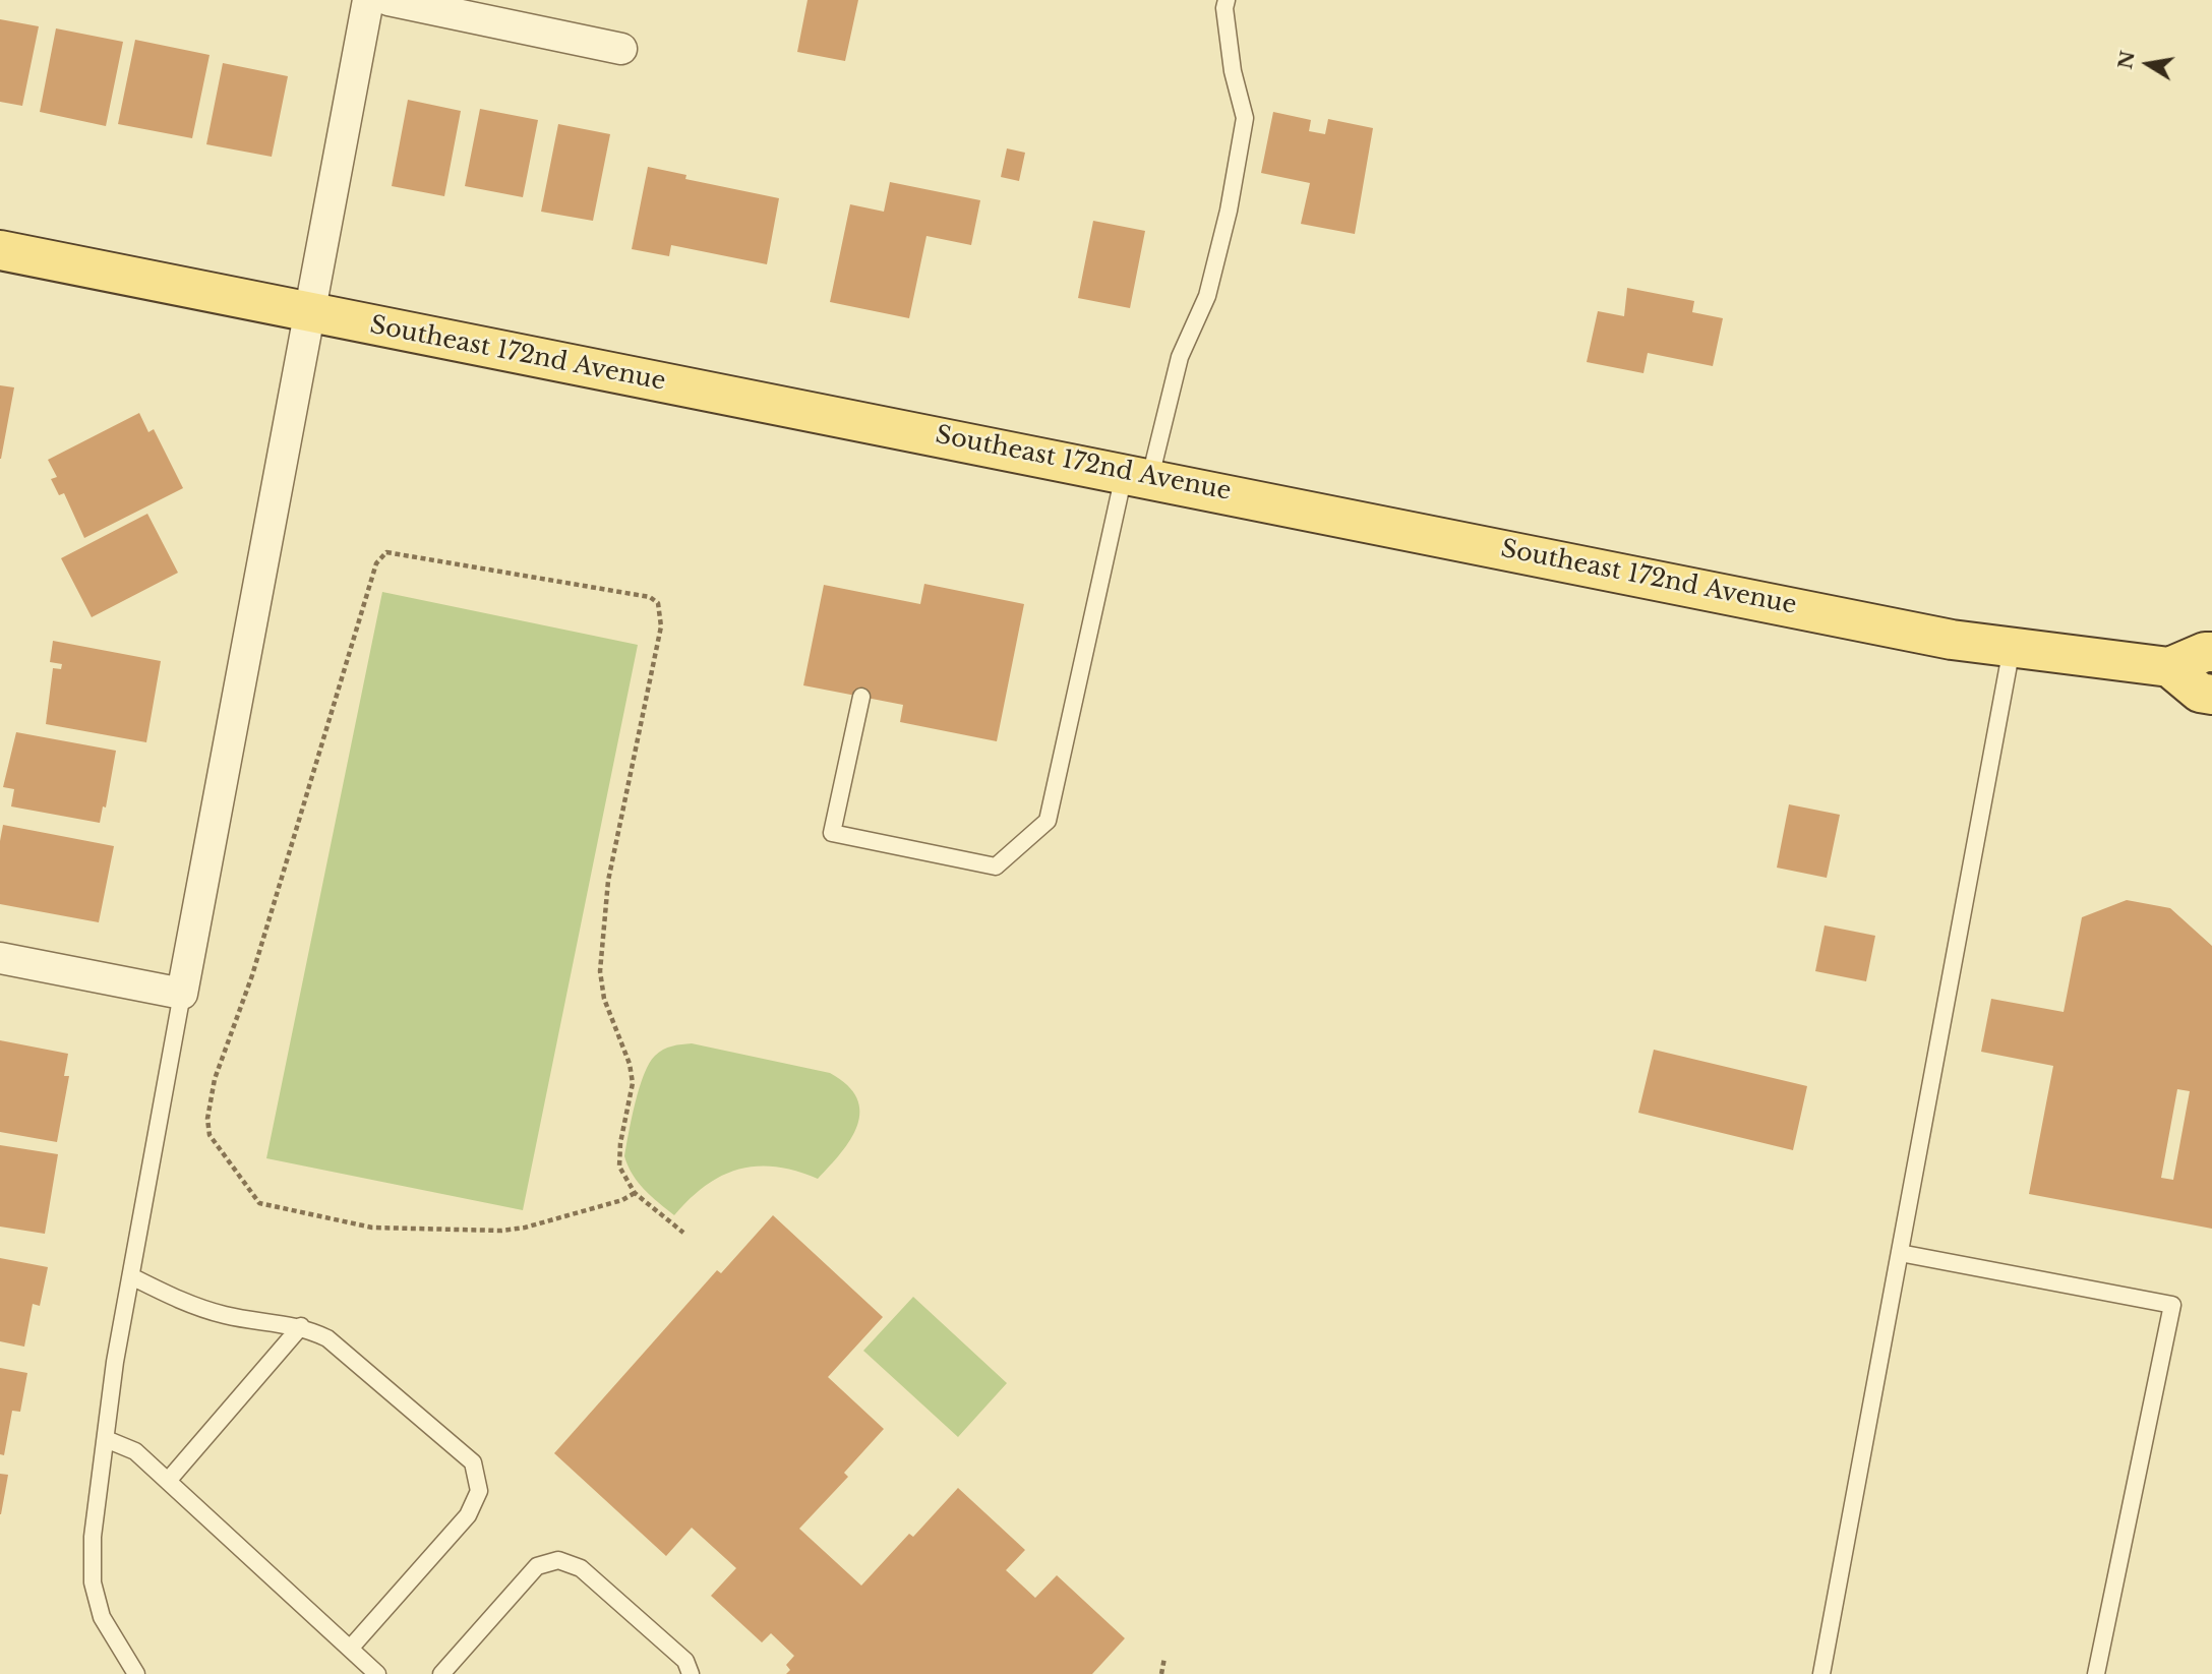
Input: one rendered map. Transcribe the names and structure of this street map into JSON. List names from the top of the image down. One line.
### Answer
{"streets":{"main road":["Southeast 172nd Avenue"]},"north":"left"}
